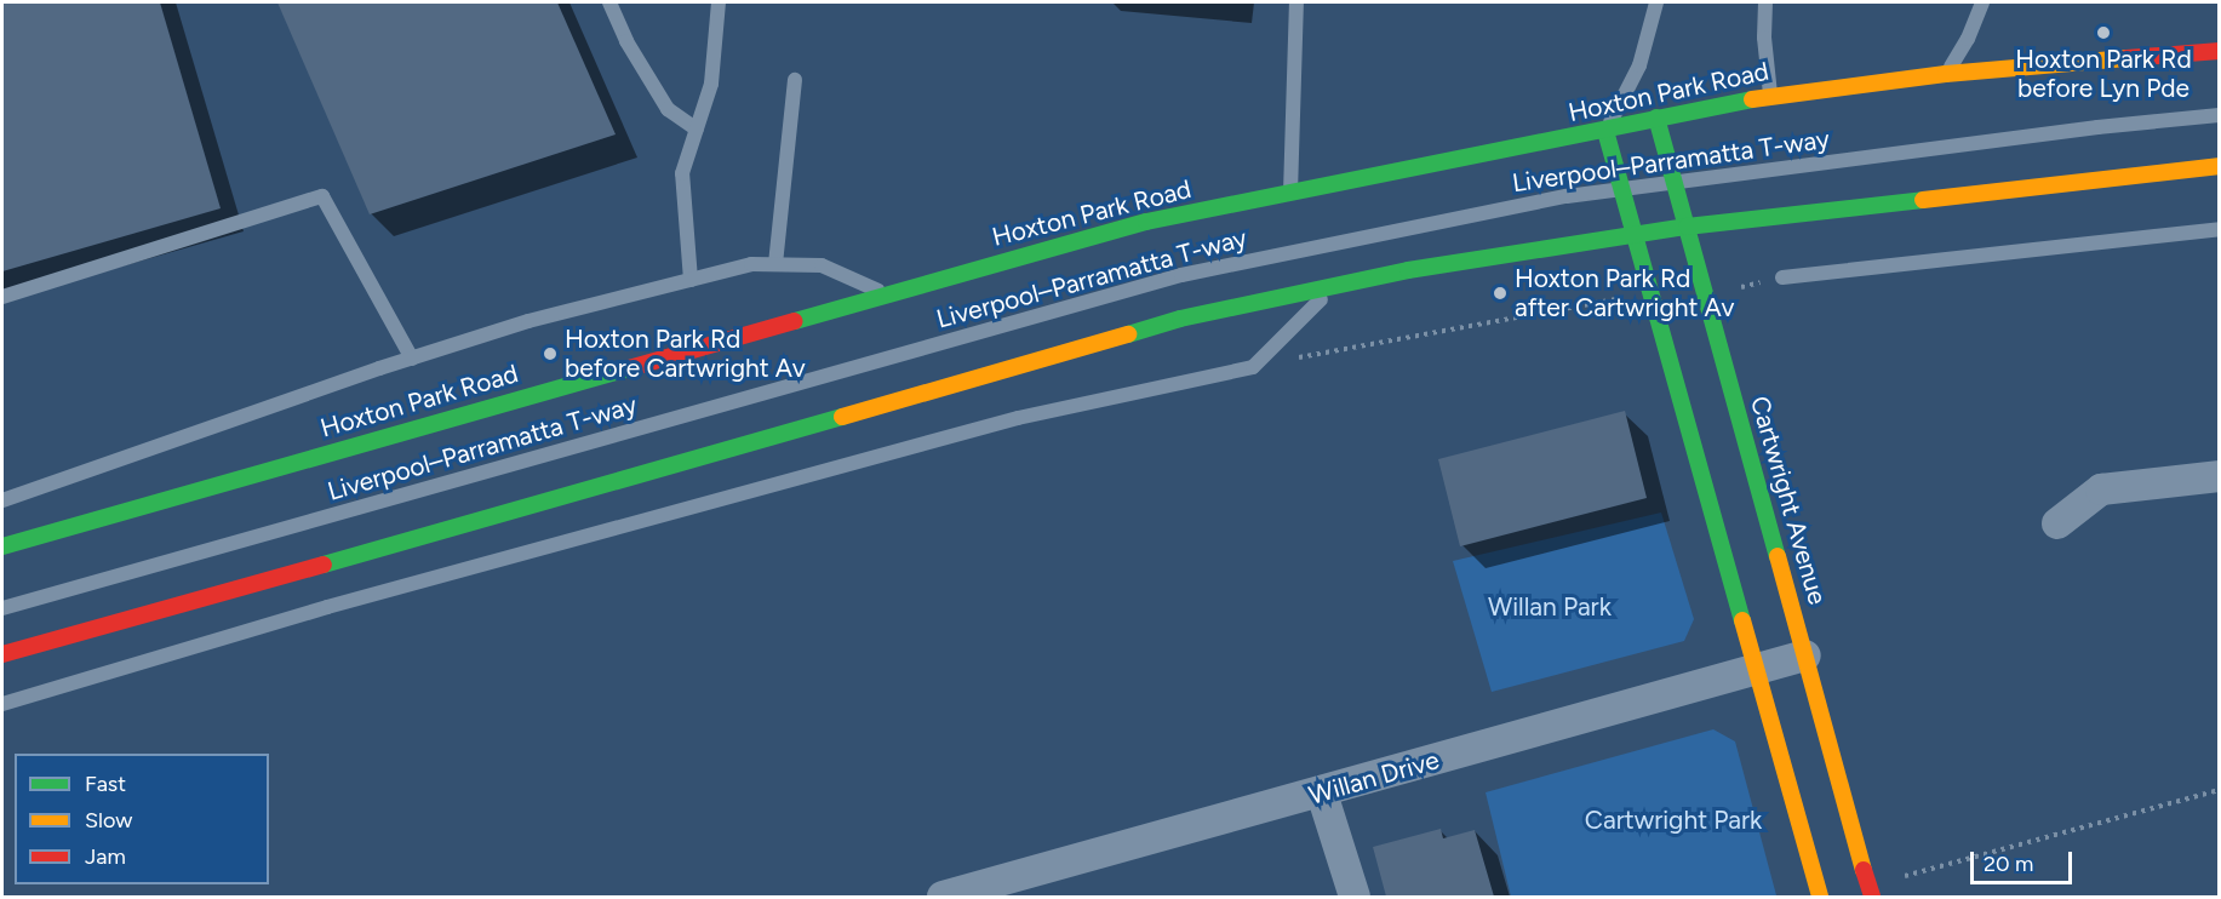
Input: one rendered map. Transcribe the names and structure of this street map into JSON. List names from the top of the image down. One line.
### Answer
{"streets":{"main road":["Hoxton Park Road","Cartwright Avenue"],"street":["Willan Drive"],"lane":["Liverpool–Parramatta T-way"]},"crossings":[["Hoxton Park Road","Cartwright Avenue"],["Liverpool–Parramatta T-way","Cartwright Avenue"],["Cartwright Avenue","Willan Drive"]],"parks":["Willan Park","Cartwright Park"],"places":["Hoxton Park Rd before Lyn Pde","Hoxton Park Rd after Cartwright Av","Hoxton Park Rd before Cartwright Av"],"legend":["Fast","Slow","Jam"],"scale_bar":"20 m"}
